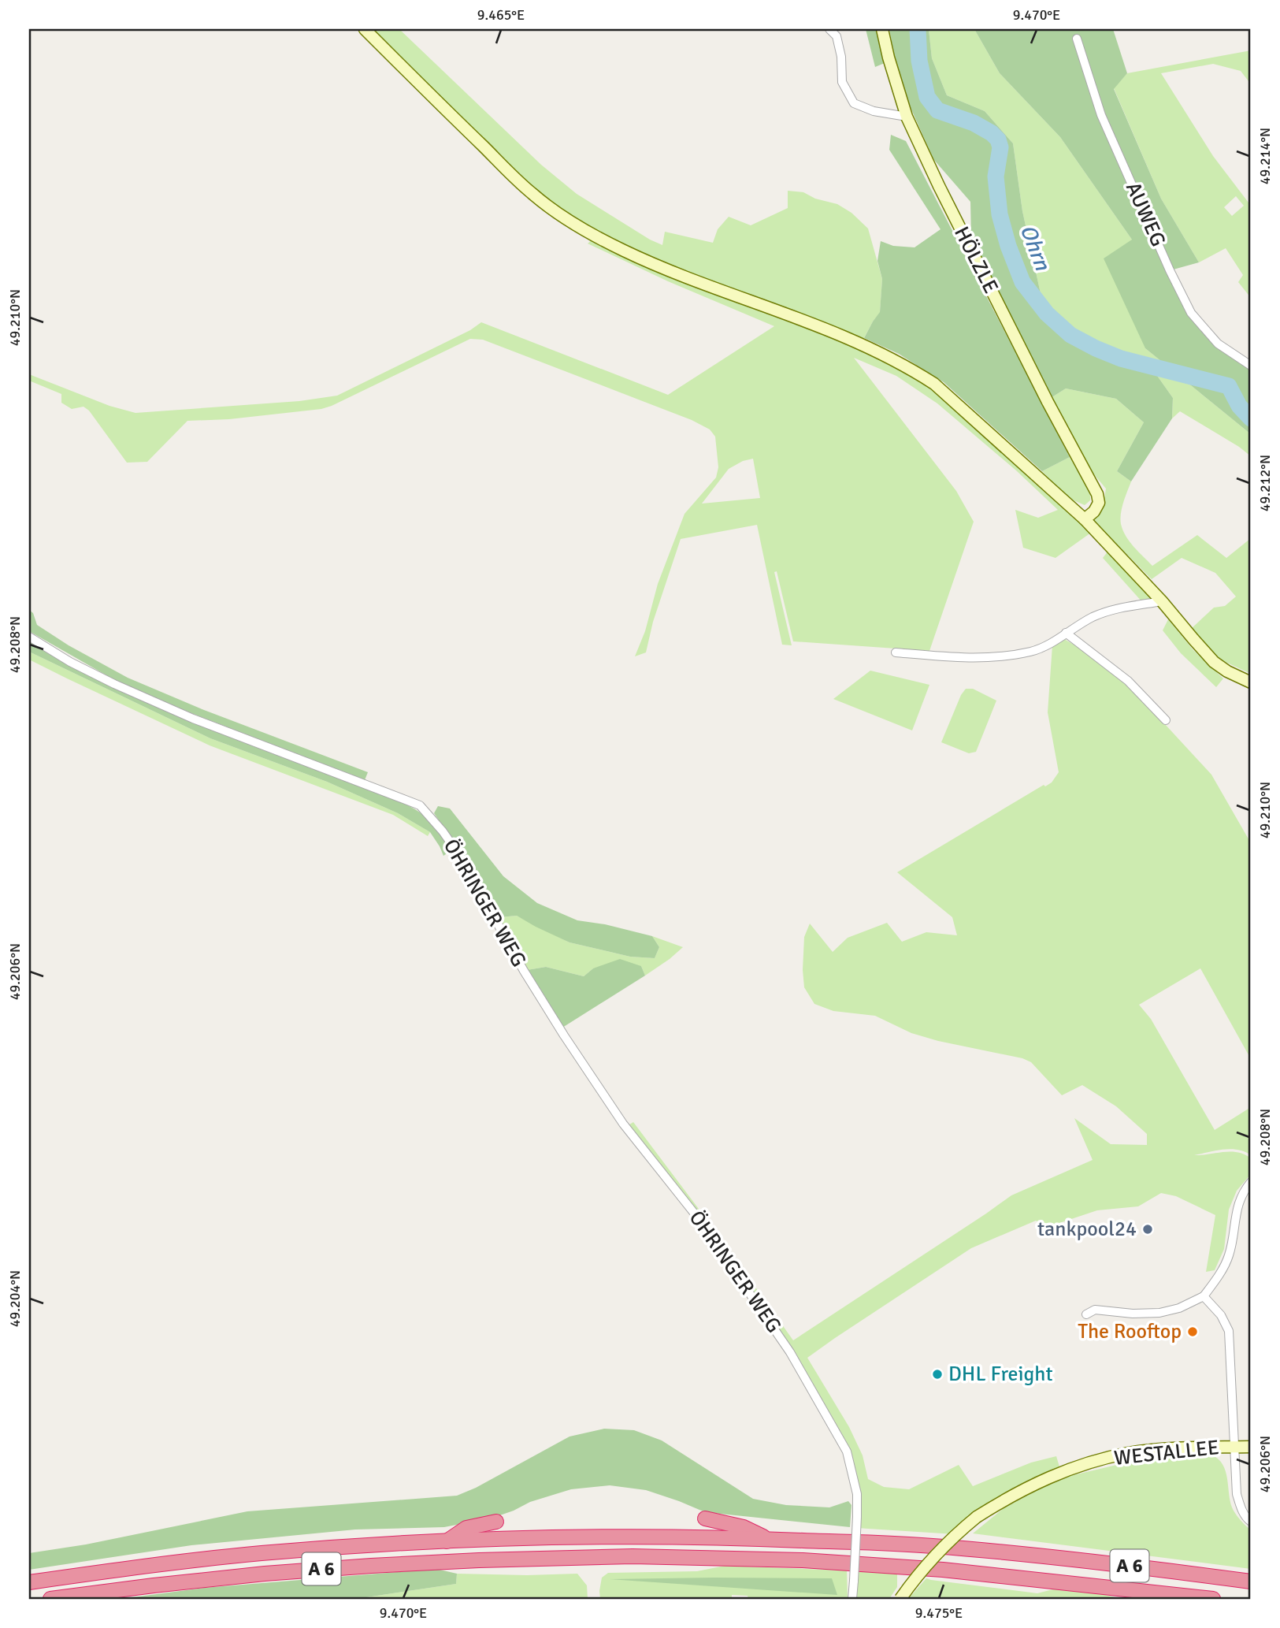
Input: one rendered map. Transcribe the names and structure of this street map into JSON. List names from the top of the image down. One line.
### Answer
{"streets":{"highway":["A 6"],"main road":["HÖLZLE","WESTALLEE"],"street":["AUWEG","ÖHRINGER WEG"]},"water":["Ohrn"],"places":["tankpool24","The Rooftop","DHL Freight"],"coordinates":["9.465°E","9.470°E","49.214°N","49.210°N","49.212°N","49.208°N","49.206°N","49.204°N","9.475°E"]}
